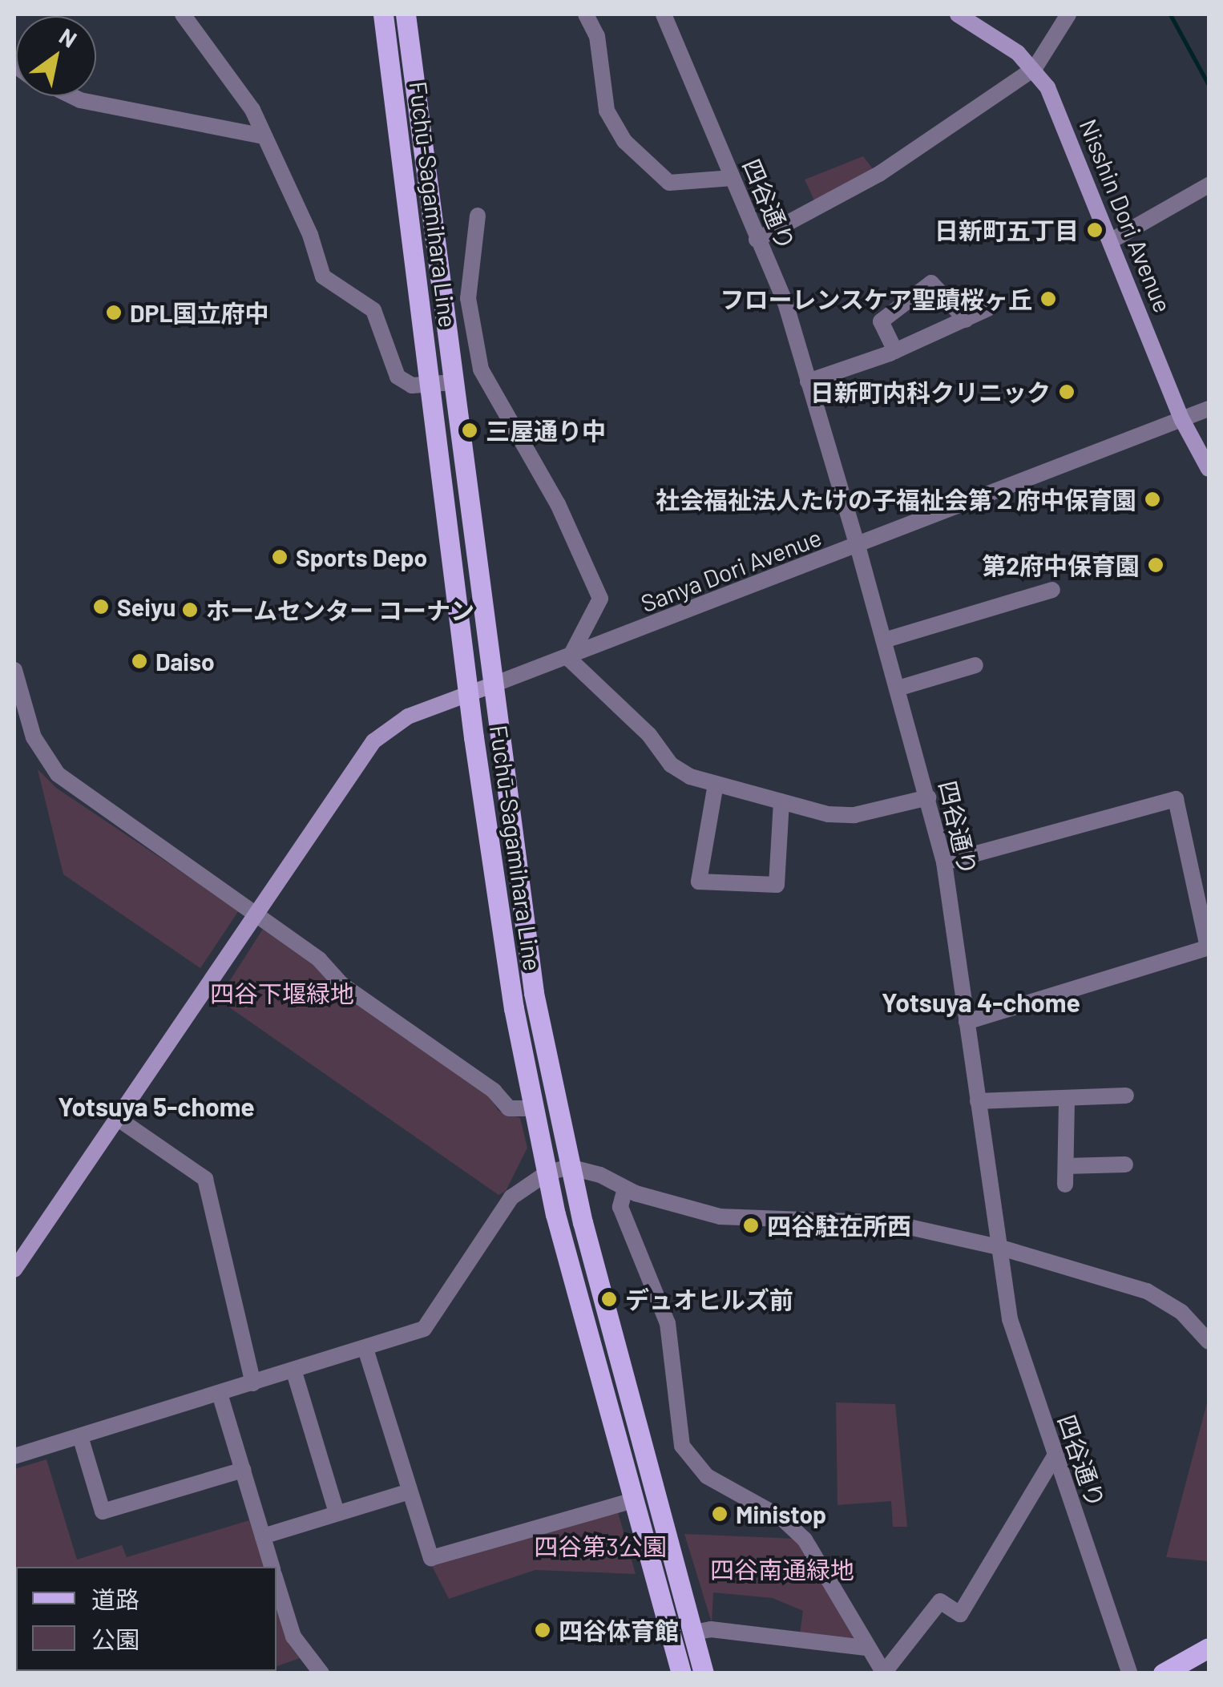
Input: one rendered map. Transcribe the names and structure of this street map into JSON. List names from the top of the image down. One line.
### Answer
{"streets":{"main road":["Fuchū-Sagamihara Line"],"street":["四谷通り","Nisshin Dori Avenue","Sanya Dori Avenue"]},"crossings":[["Fuchū-Sagamihara Line","Sanya Dori Avenue"],["四谷通り","Sanya Dori Avenue"],["Nisshin Dori Avenue","Sanya Dori Avenue"]],"districts":["Yotsuya 4-chome","Yotsuya 5-chome"],"parks":["四谷下堰緑地","四谷第3公園","四谷南通緑地"],"places":["日新町五丁目","フローレンスケア聖蹟桜ヶ丘","DPL国立府中","日新町内科クリニック","三屋通り中","社会福祉法人たけの子福祉会第２府中保育園","Sports Depo","第2府中保育園","Seiyu","ホームセンター コーナン","Daiso","四谷駐在所西","デュオヒルズ前","Ministop","四谷体育館"],"legend":["道路","公園"],"north":"top right"}
